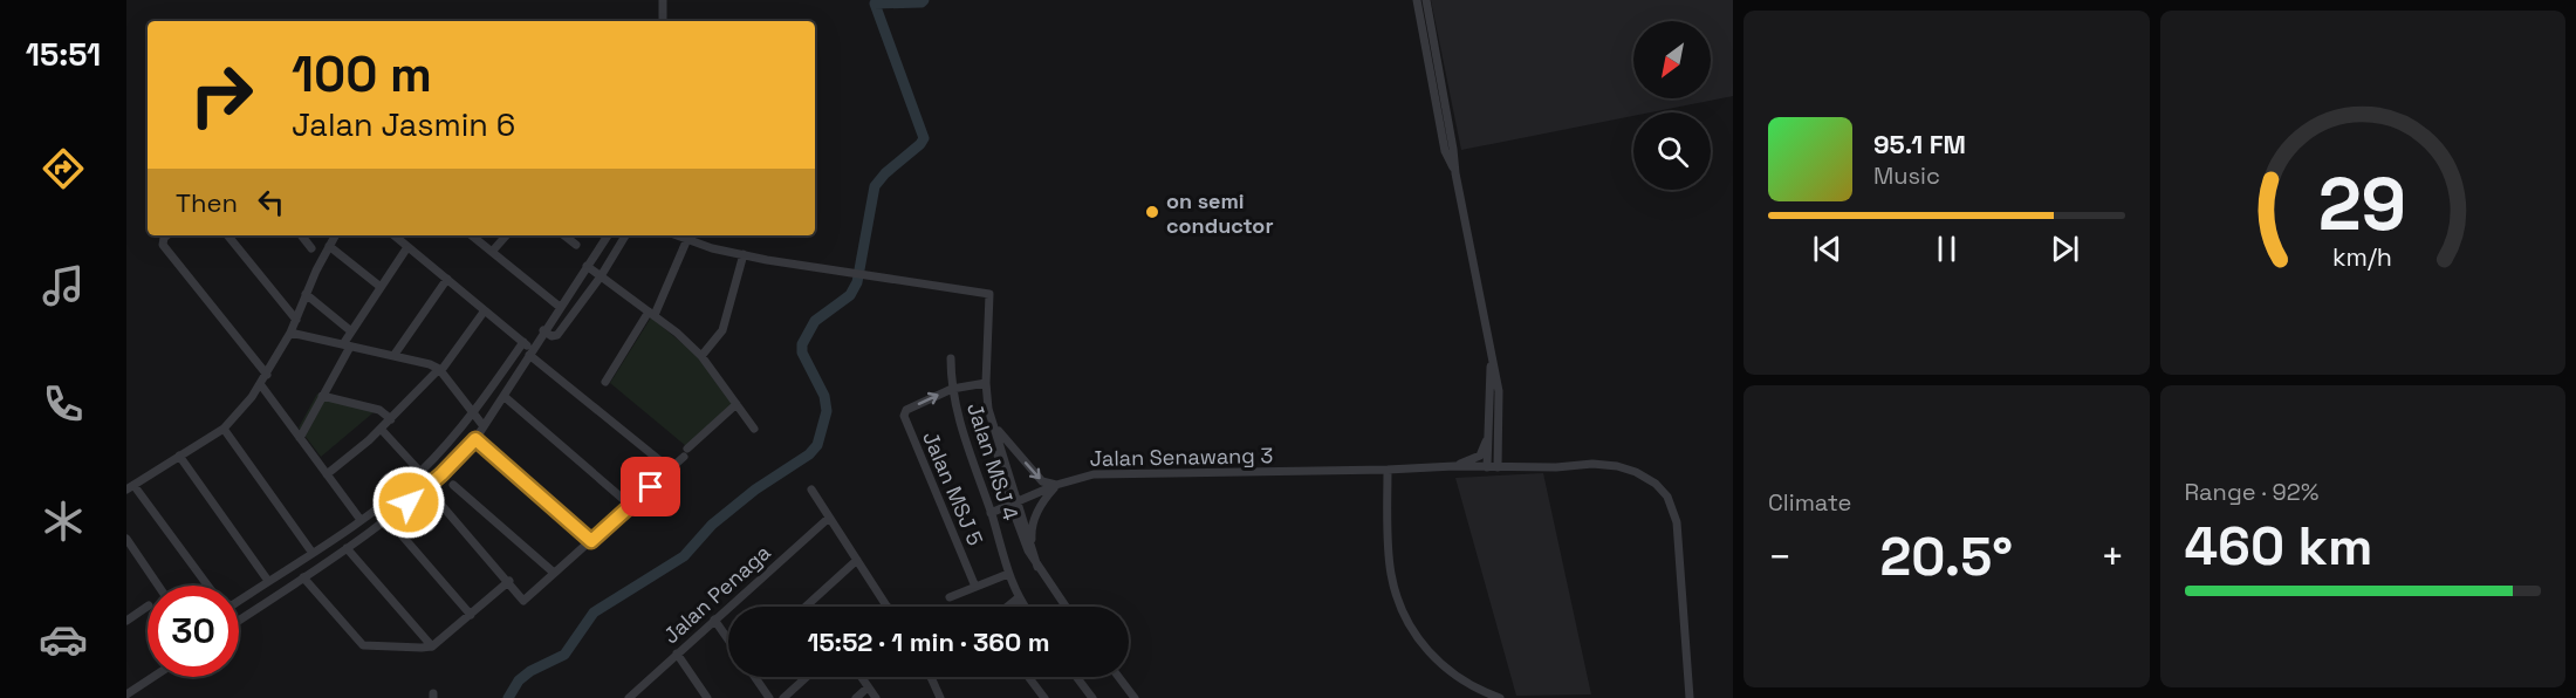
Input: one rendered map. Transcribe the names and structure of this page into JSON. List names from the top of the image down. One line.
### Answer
{"streets":{"street":["Jalan Senawang 3","Jalan MSJ 4","Jalan MSJ 5","Jalan Penaga"]},"crossings":[["Jalan Senawang 3","Jalan MSJ 4"],["Jalan MSJ 4","Jalan MSJ 5"]],"places":["on semi conductor"],"north":"bottom left","page":{"tabs":"15:51","turn":["100 m","Jalan Jasmin 6"],"song":["95.1 FM","Music"],"then":"Then","tile":["Climate",["Range · 92%","460 km"]],"heat":["−","20.5°","+"],"limit":"30","trip":"15:52 · 1 min · 360 m","gauge":["29","km/h"]}}
